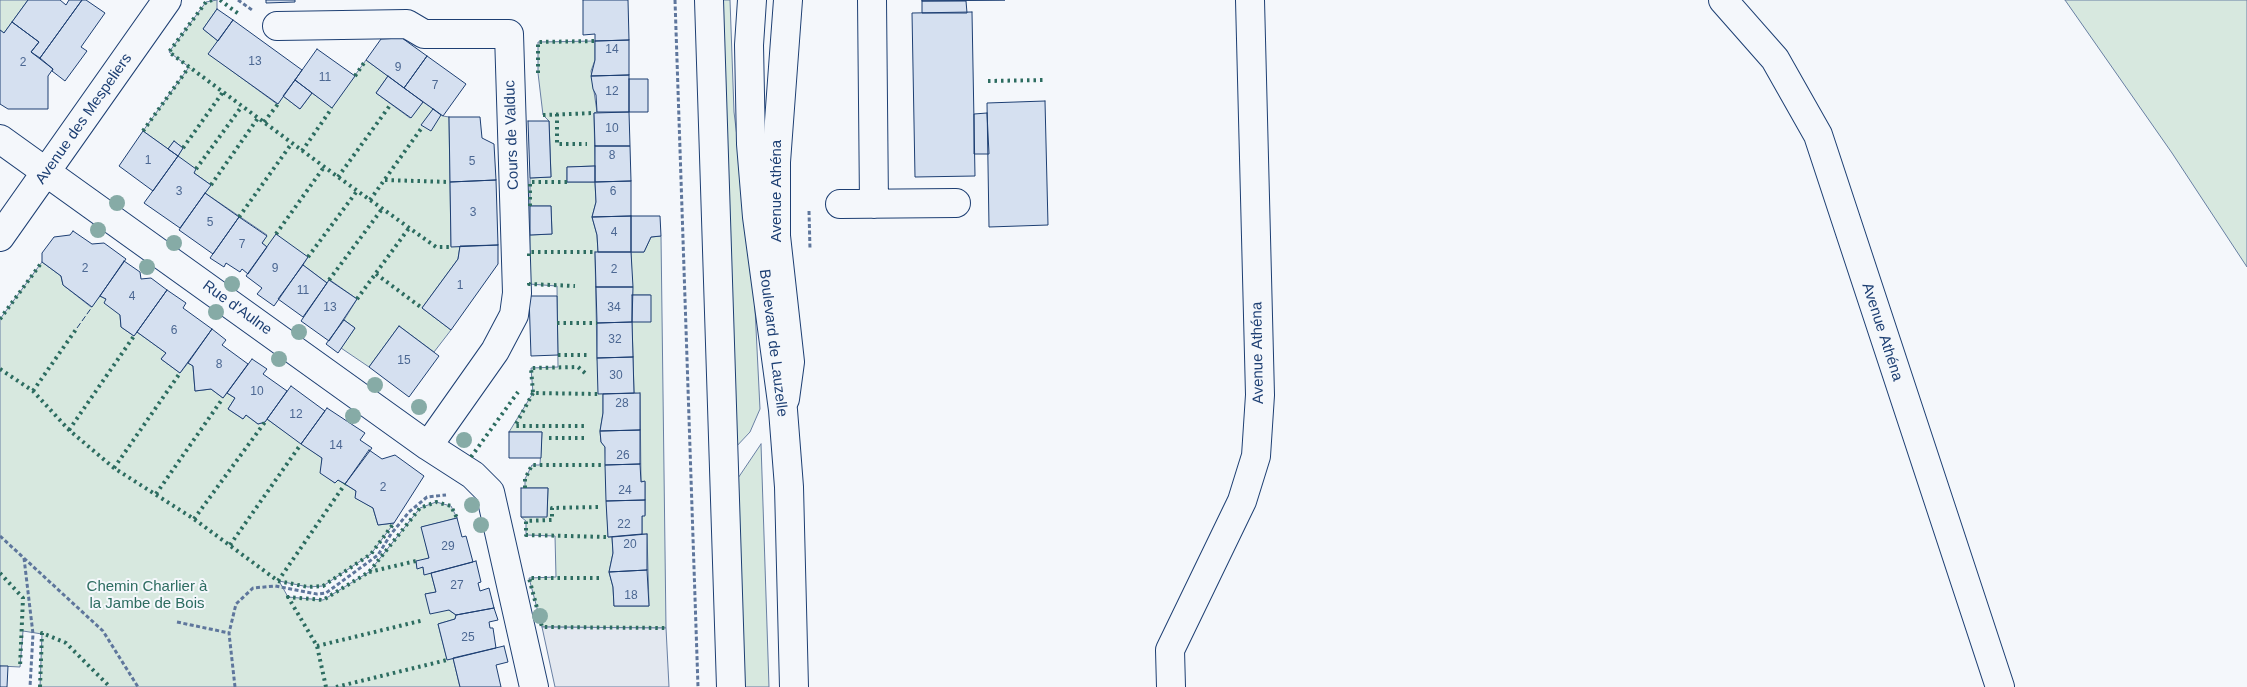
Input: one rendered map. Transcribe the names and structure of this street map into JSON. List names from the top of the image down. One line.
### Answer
{"streets":{"street":["Avenue des Mespeliers","Cours de Valduc","Avenue Athéna","Rue d'Aulne","Boulevard de Lauzelle"]},"crossings":[["Avenue des Mespeliers","Rue d'Aulne"],["Cours de Valduc","Rue d'Aulne"],["Avenue Athéna","Boulevard de Lauzelle"]],"parks":["Chemin Charlier à la Jambe de Bois"],"house_numbers":["14","13","2","9","11","7","12","10","8","1","5","3","6","3","5","4","7","2","9","2","1","11","4","13","34","6","32","15","8","30","10","28","12","14","26","2","24","22","20","29","27","18","25"]}
